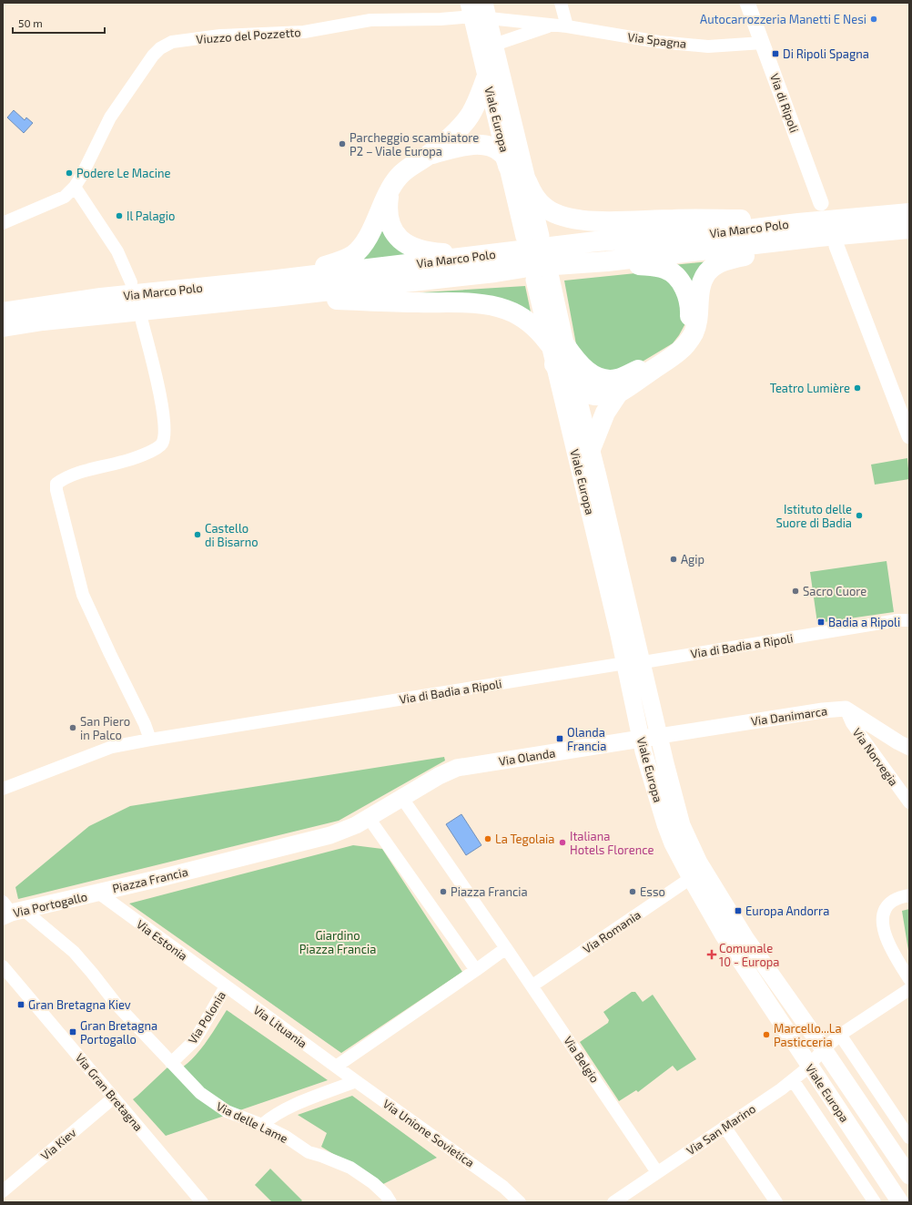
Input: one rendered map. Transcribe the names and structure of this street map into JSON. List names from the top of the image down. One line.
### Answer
{"streets":{"highway":["Via Marco Polo"],"main road":["Viale Europa","Via Olanda","Piazza Francia","Via Portogallo"],"street":["Viuzzo del Pozzetto","Via Spagna","Via di Ripoli","Via di Badia a Ripoli","Via Danimarca","Via Norvegia","Via Romania","Via Estonia","Via Polonia","Via Lituania","Via Belgio","Via Gran Bretagna","Via delle Lame","Via San Marino","Via Unione Sovietica","Via Kiev"]},"crossings":[["Viuzzo del Pozzetto","Via Spagna"],["Viuzzo del Pozzetto","Viale Europa"],["Via Spagna","Via di Ripoli"],["Via Spagna","Viale Europa"],["Viale Europa","Via di Badia a Ripoli"],["Viale Europa","Via Danimarca"],["Viale Europa","Via Olanda"],["Viale Europa","Via Romania"],["Viale Europa","Via San Marino"],["Via Danimarca","Via Olanda"],["Via Danimarca","Via Norvegia"],["Via Olanda","Piazza Francia"],["Piazza Francia","Via Portogallo"],["Piazza Francia","Via Estonia"],["Via Portogallo","Via Estonia"],["Via Portogallo","Via delle Lame"],["Via Romania","Via Belgio"],["Via Estonia","Via Polonia"],["Via Estonia","Via Lituania"],["Via Polonia","Via Lituania"],["Via Polonia","Via delle Lame"],["Via Lituania","Via Unione Sovietica"],["Via Belgio","Via San Marino"],["Via Gran Bretagna","Via Kiev"]],"parks":["Giardino Piazza Francia"],"places":{"other":["Autocarrozzeria Manetti E Nesi","Parcheggio scambiatore P2 – Viale Europa","Podere Le Macine","Il Palagio","Teatro Lumière","Istituto delle Suore di Badia","Castello di Bisarno","Agip","Sacro Cuore","San Piero in Palco","La Tegolaia","Italiana Hotels Florence","Piazza Francia","Esso","Marcello...La Pasticceria"],"transit":["Di Ripoli Spagna","Badia a Ripoli","Olanda Francia","Europa Andorra","Gran Bretagna Kiev","Gran Bretagna Portogallo"],"health":["Comunale 10 - Europa"]},"scale_bar":"50 m"}
